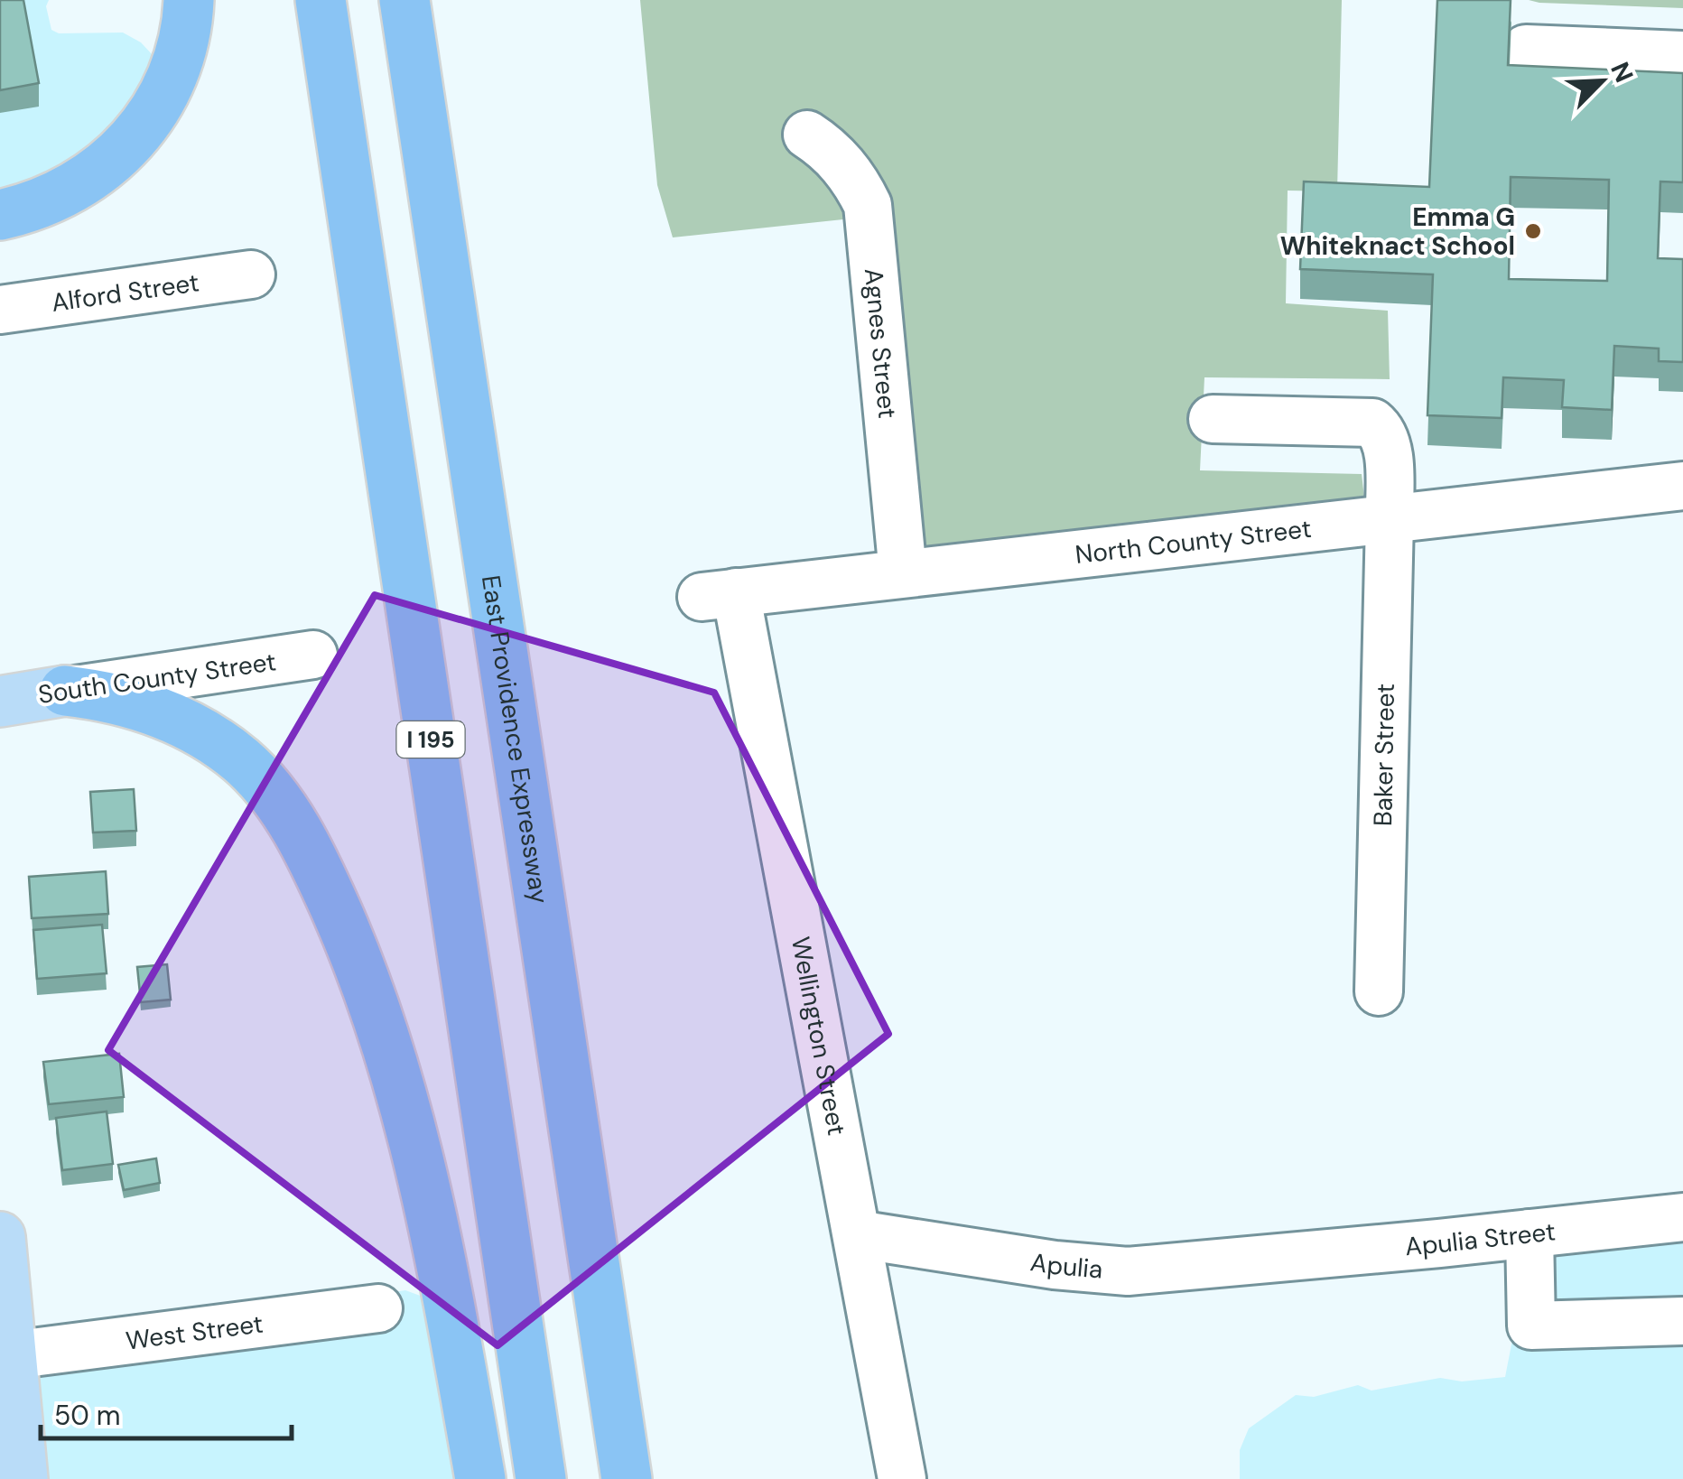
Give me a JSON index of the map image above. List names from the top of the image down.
{
  "streets": {
    "highway": ["I 195", "East Providence Expressway"],
    "main road": ["South County Street"],
    "street": [
      "Alford Street",
      "Agnes Street",
      "North County Street",
      "Baker Street",
      "Wellington Street",
      "Apulia Street",
      "Apulia",
      "West Street"
    ]
  },
  "crossings": [
    ["Agnes Street", "North County Street"],
    ["North County Street", "Baker Street"],
    ["North County Street", "Wellington Street"],
    ["Wellington Street", "Apulia"],
    ["Apulia Street", "Apulia"]
  ],
  "places": ["Emma G Whiteknact School"],
  "scale_bar": "50 m",
  "north": "top right"
}
